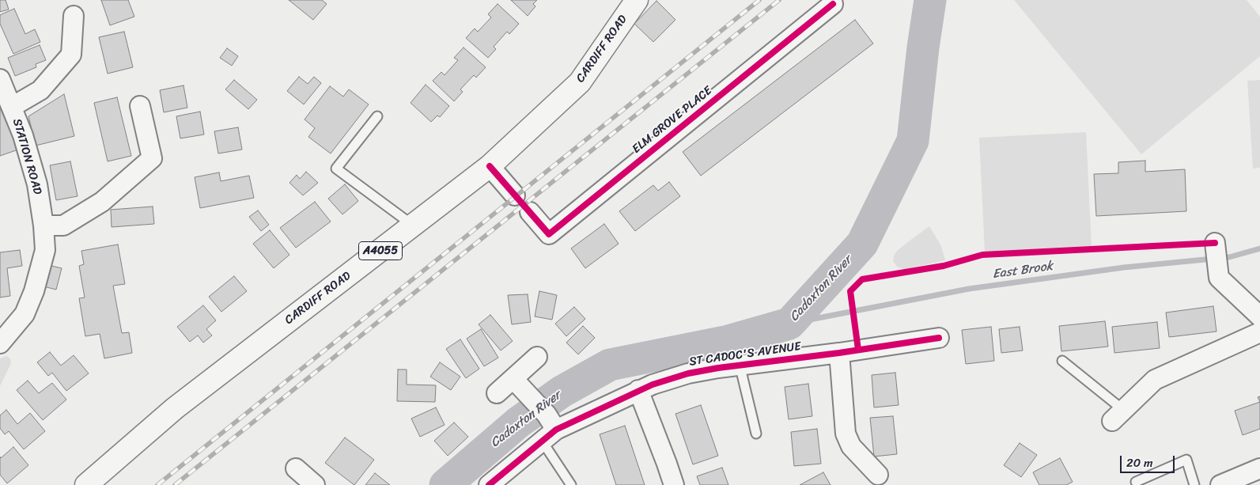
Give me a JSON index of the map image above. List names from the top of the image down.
{
  "streets": {
    "main road": ["CARDIFF ROAD", "A4055"],
    "street": ["ELM GROVE PLACE", "STATION ROAD", "ST CADOC'S AVENUE"]
  },
  "water": ["East Brook", "Cadoxton River"],
  "scale_bar": "20 m"
}
